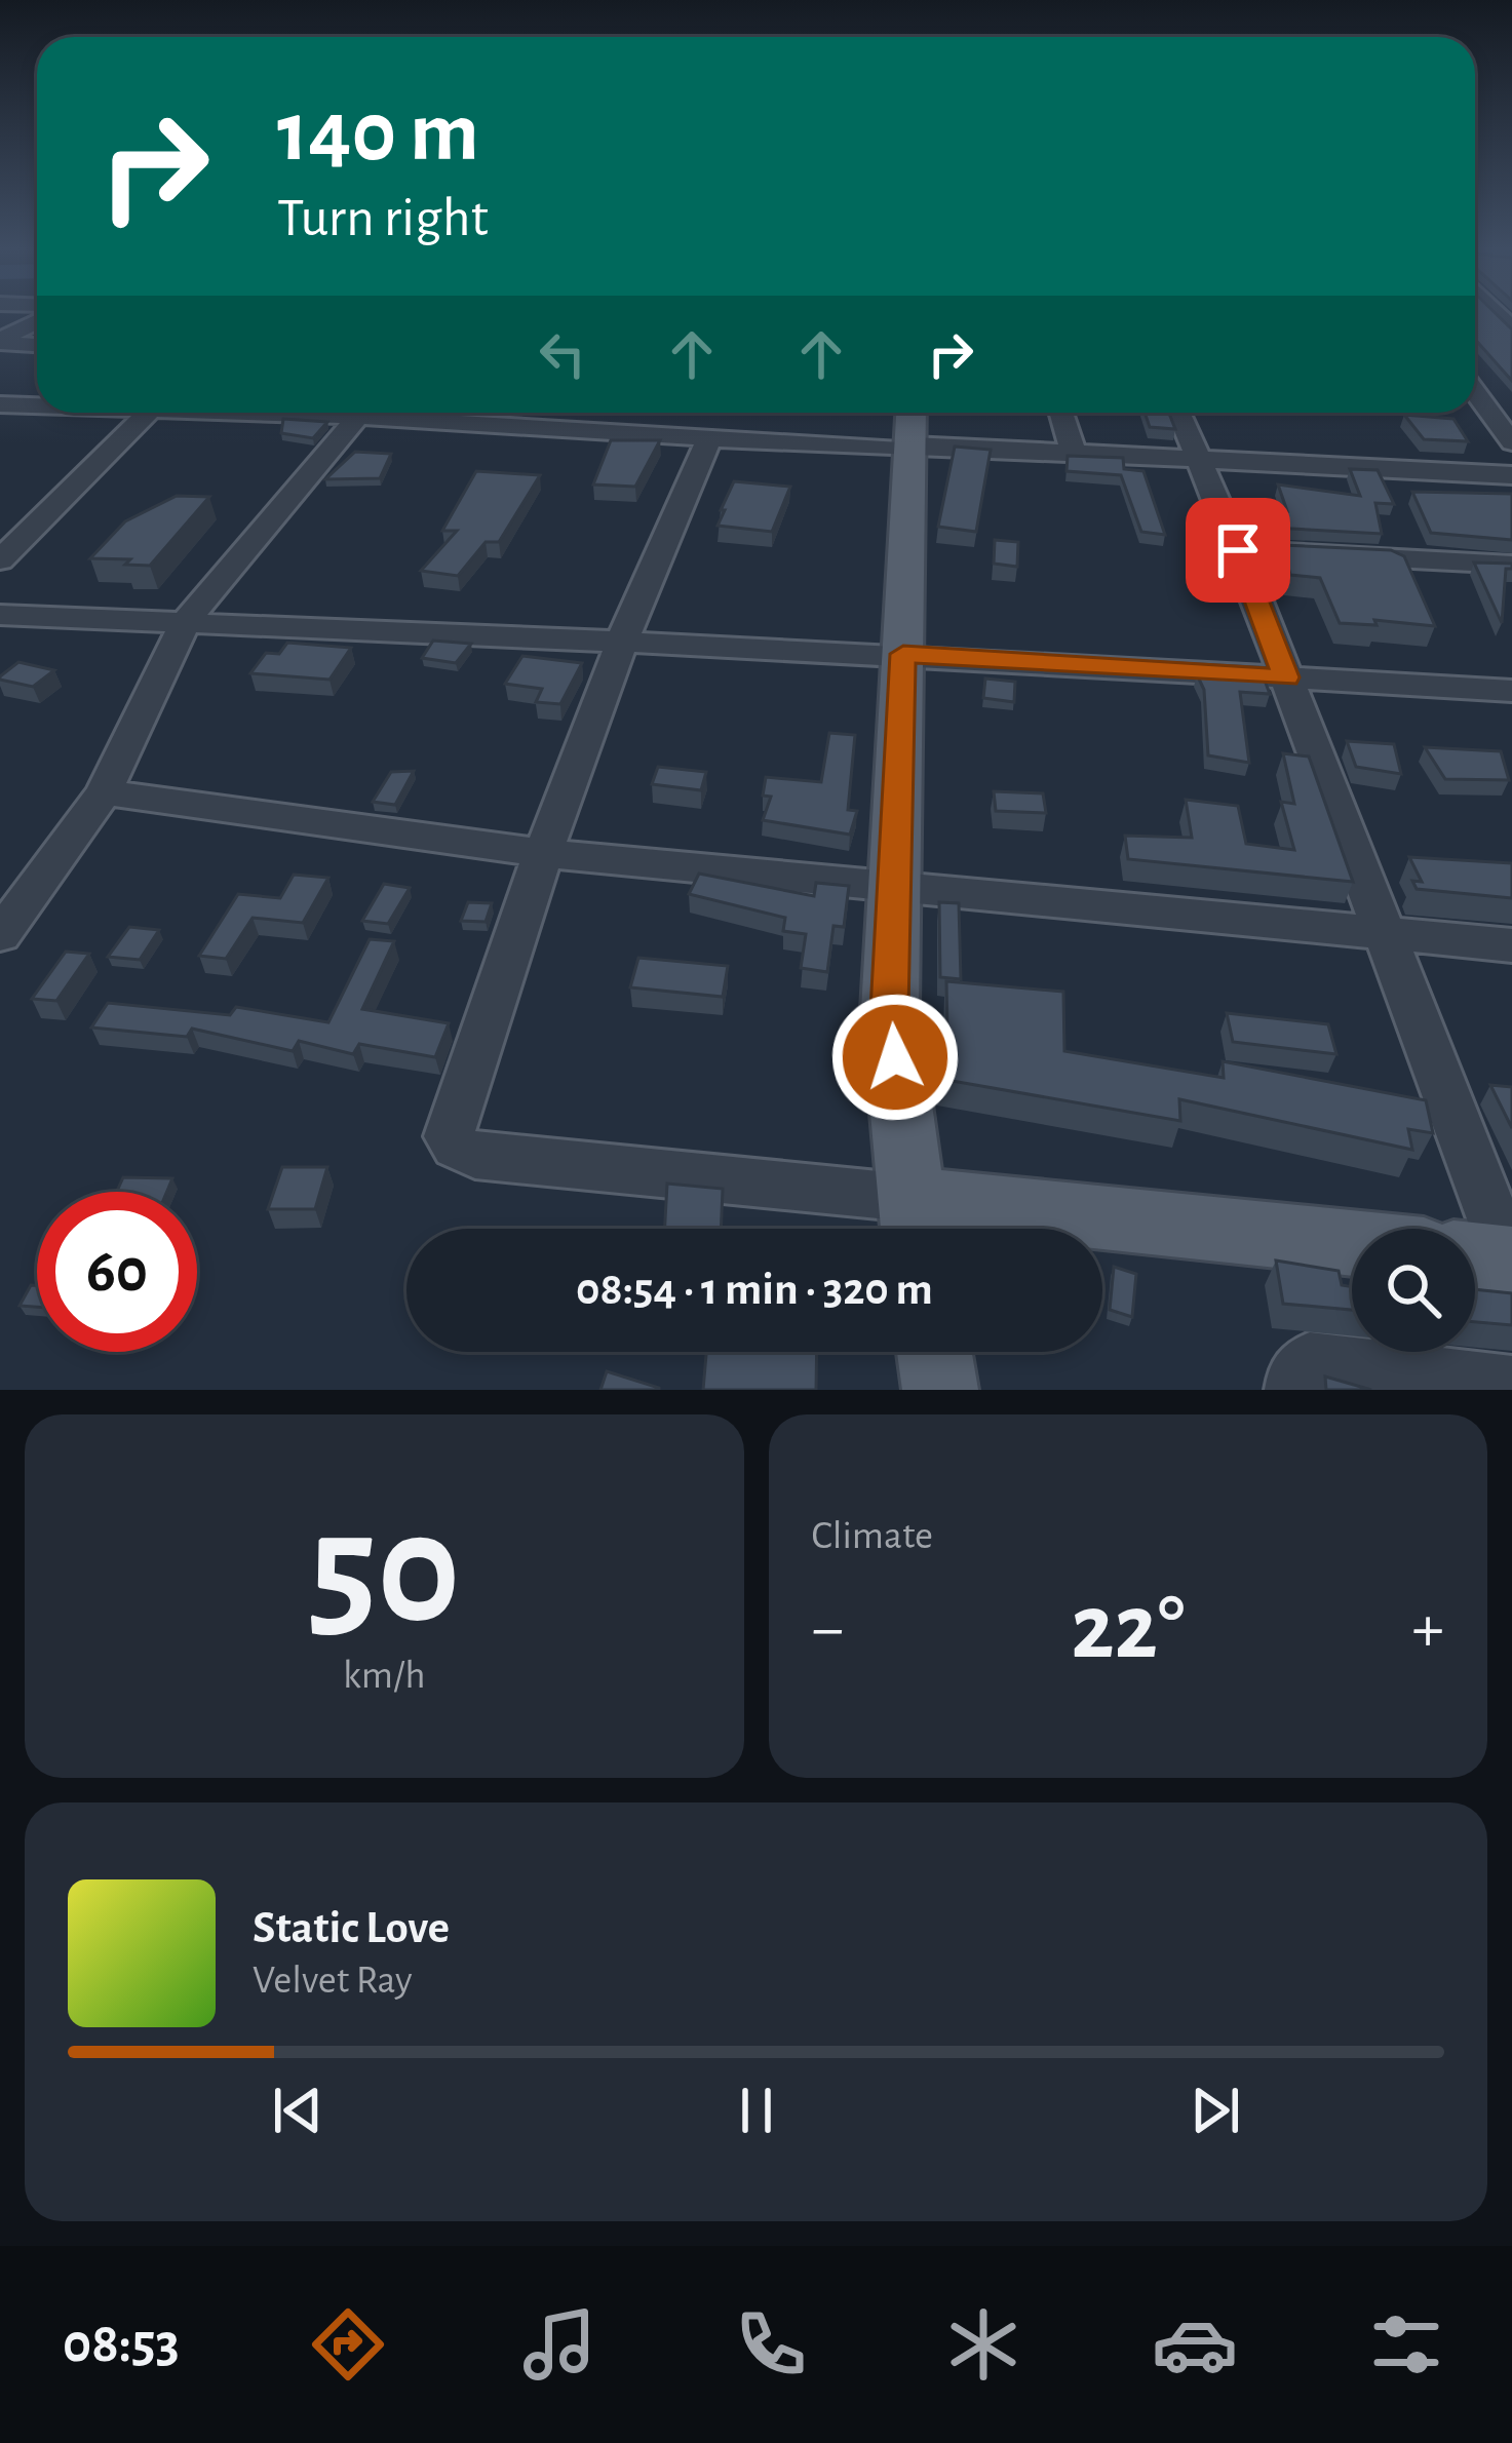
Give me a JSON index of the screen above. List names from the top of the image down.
{
  "page": {
    "turn": ["140 m", "Turn right"],
    "limit": "60",
    "trip": "08:54 · 1 min · 320 m",
    "tile": [
      ["50", "km/h"],
      "Climate"
    ],
    "heat": ["−", "22°", "+"],
    "song": ["Static Love", "Velvet Ray"],
    "tabs": "08:53"
  }
}
